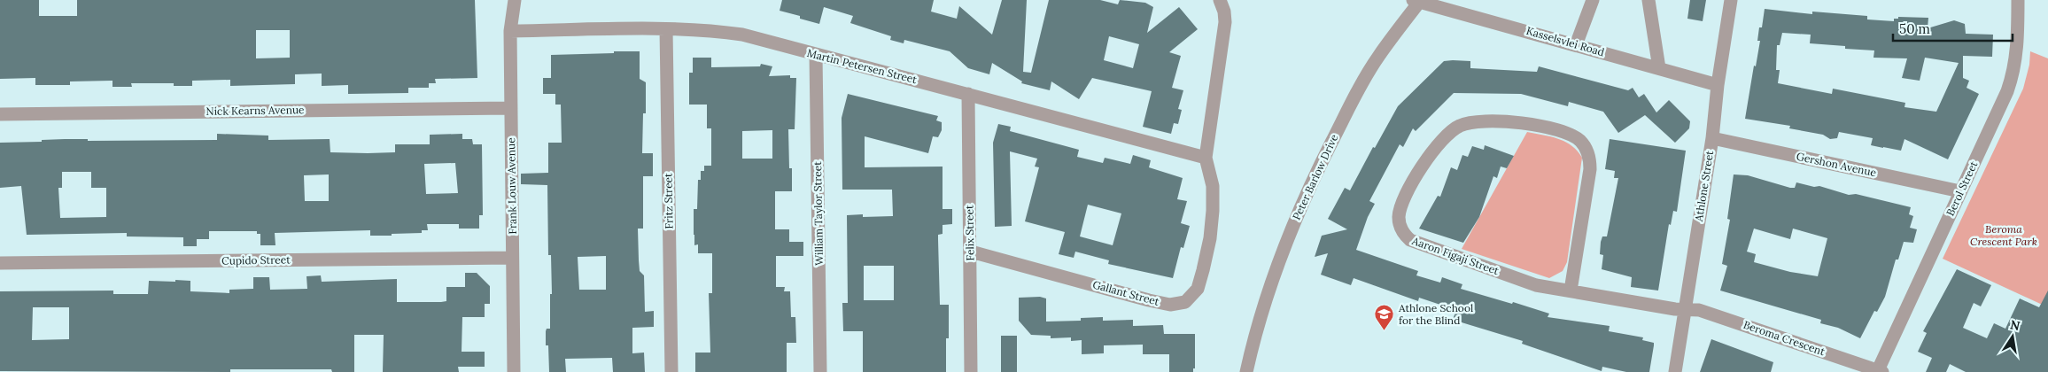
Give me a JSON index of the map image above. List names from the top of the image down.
{
  "streets": {
    "street": [
      "Kasselsvlei Road",
      "Martin Petersen Street",
      "Nick Kearns Avenue",
      "Gershon Avenue",
      "Peter Barlow Drive",
      "Frank Louw Avenue",
      "Athlone Street",
      "Berol Street",
      "Fritz Street",
      "William Taylor Street",
      "Felix Street",
      "Aaron Figaji Street",
      "Cupido Street",
      "Gallant Street",
      "Beroma Crescent"
    ]
  },
  "crossings": [
    ["Kasselsvlei Road", "Peter Barlow Drive"],
    ["Kasselsvlei Road", "Athlone Street"],
    ["Martin Petersen Street", "Frank Louw Avenue"],
    ["Martin Petersen Street", "Fritz Street"],
    ["Martin Petersen Street", "William Taylor Street"],
    ["Martin Petersen Street", "Felix Street"],
    ["Martin Petersen Street", "Gallant Street"],
    ["Nick Kearns Avenue", "Frank Louw Avenue"],
    ["Gershon Avenue", "Athlone Street"],
    ["Gershon Avenue", "Berol Street"],
    ["Frank Louw Avenue", "Cupido Street"],
    ["Athlone Street", "Aaron Figaji Street"],
    ["Athlone Street", "Beroma Crescent"],
    ["Berol Street", "Beroma Crescent"],
    ["Felix Street", "Gallant Street"],
    ["Aaron Figaji Street", "Beroma Crescent"]
  ],
  "parks": ["Beroma Crescent Park"],
  "places": {
    "school or university": ["Athlone School for the Blind"]
  },
  "scale_bar": "50 m",
  "north": "top"
}
